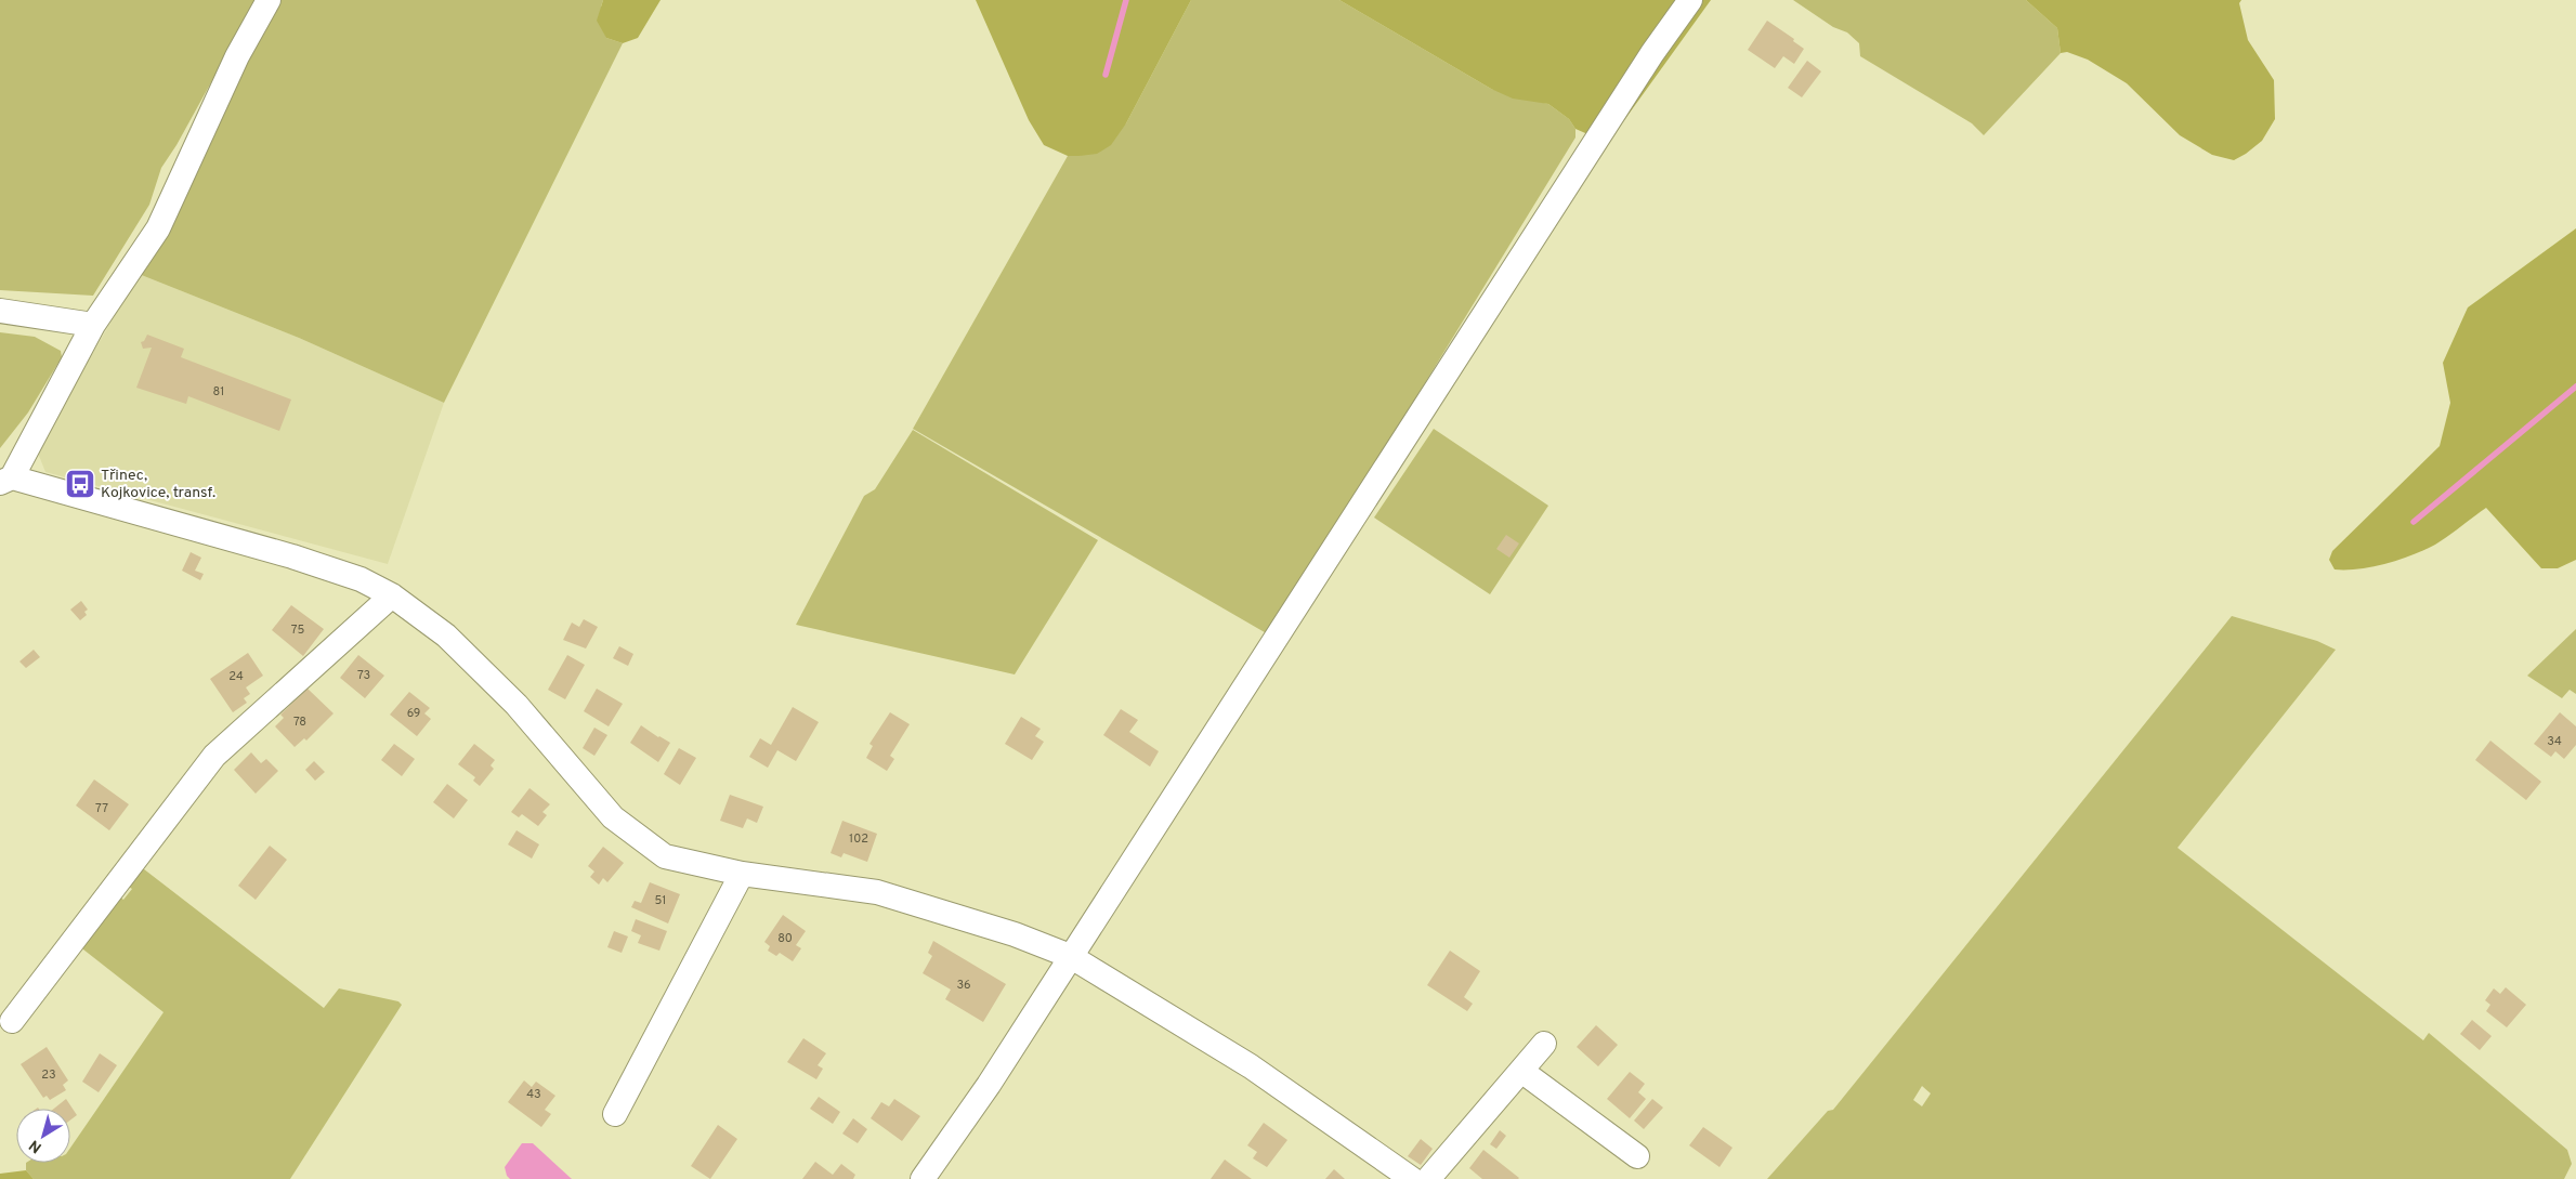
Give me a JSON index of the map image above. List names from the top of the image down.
{
  "places": {
    "bus stop": ["Třinec, Kojkovice, transf."]
  },
  "house_numbers": [
    "81",
    "75",
    "73",
    "24",
    "69",
    "78",
    "34",
    "77",
    "102",
    "51",
    "80",
    "36",
    "23",
    "43"
  ],
  "north": "bottom left"
}
